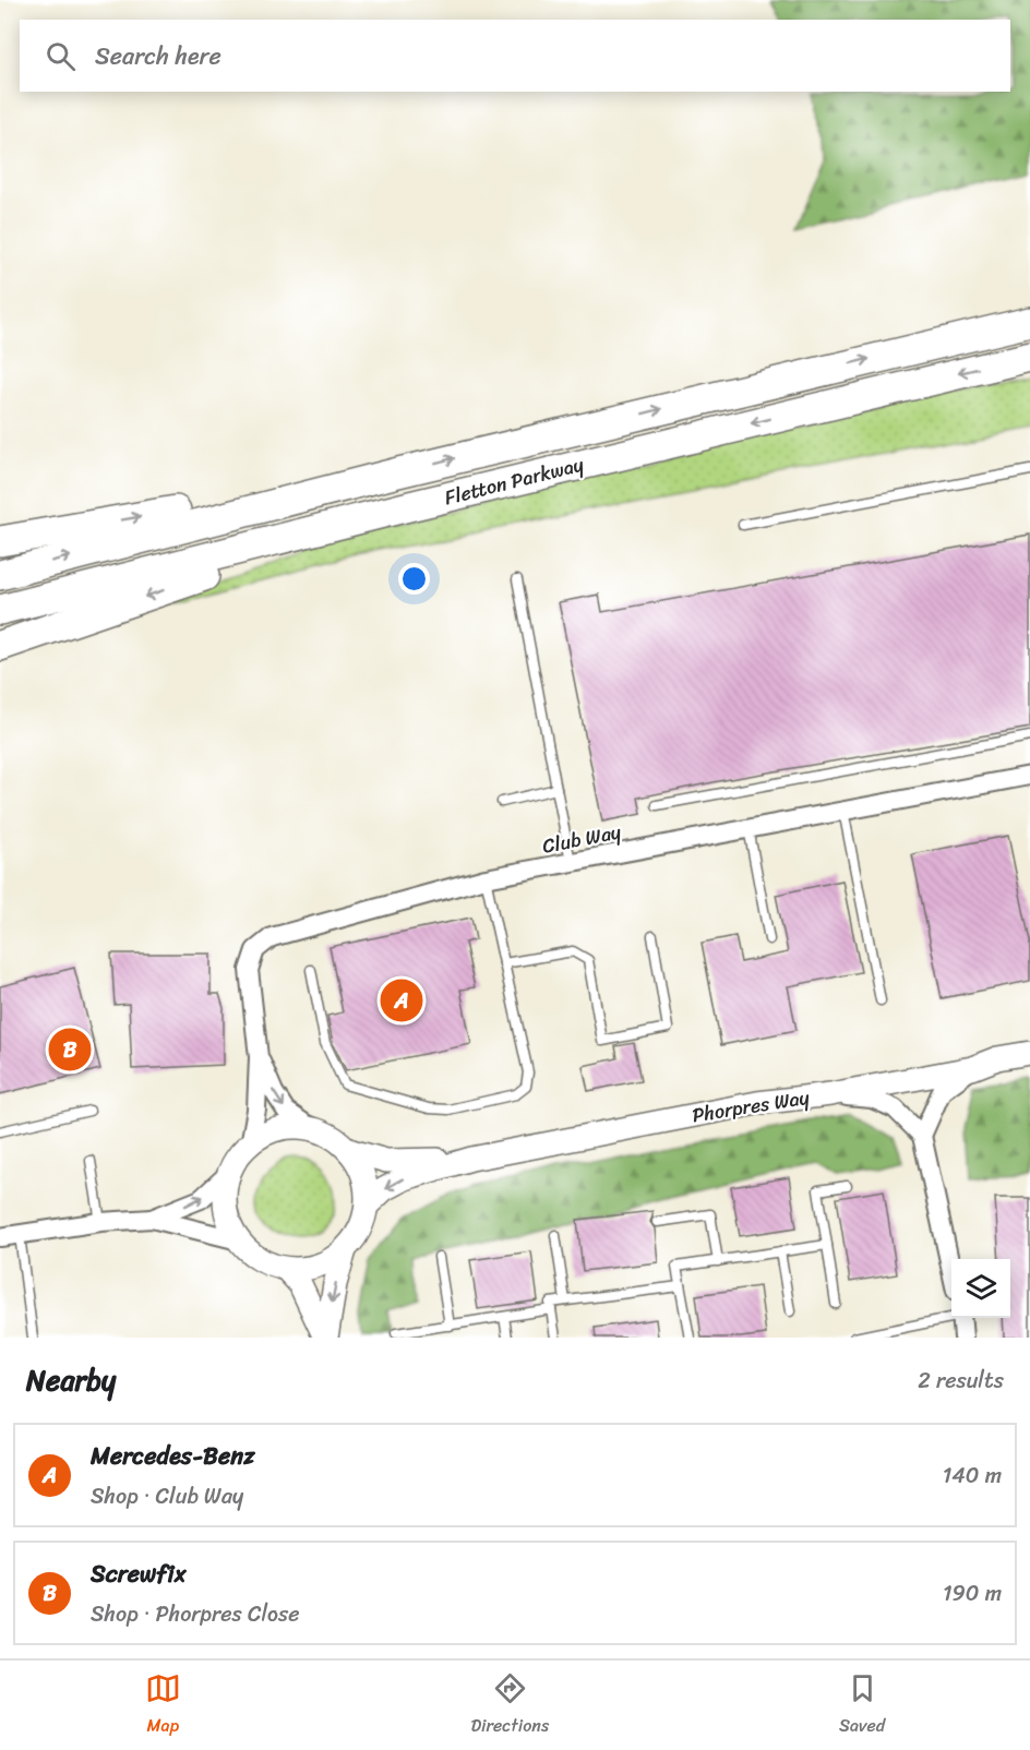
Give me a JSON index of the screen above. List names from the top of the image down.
{
  "streets": {
    "highway": ["Fletton Parkway"],
    "street": ["Club Way", "Phorpres Way"]
  },
  "crossings": [
    ["Club Way", "Phorpres Way"]
  ],
  "page": {
    "search": "Search here",
    "pins": ["A", "B"],
    "heading": ["Nearby", "2 results"],
    "list": [
      {
        "mark": "A",
        "name": "Mercedes-Benz",
        "note": "Shop · Club Way",
        "value": "140 m"
      },
      {
        "mark": "B",
        "name": "Screwfix",
        "note": "Shop · Phorpres Close",
        "value": "190 m"
      }
    ],
    "nav": ["Map", "Directions", "Saved"]
  }
}
